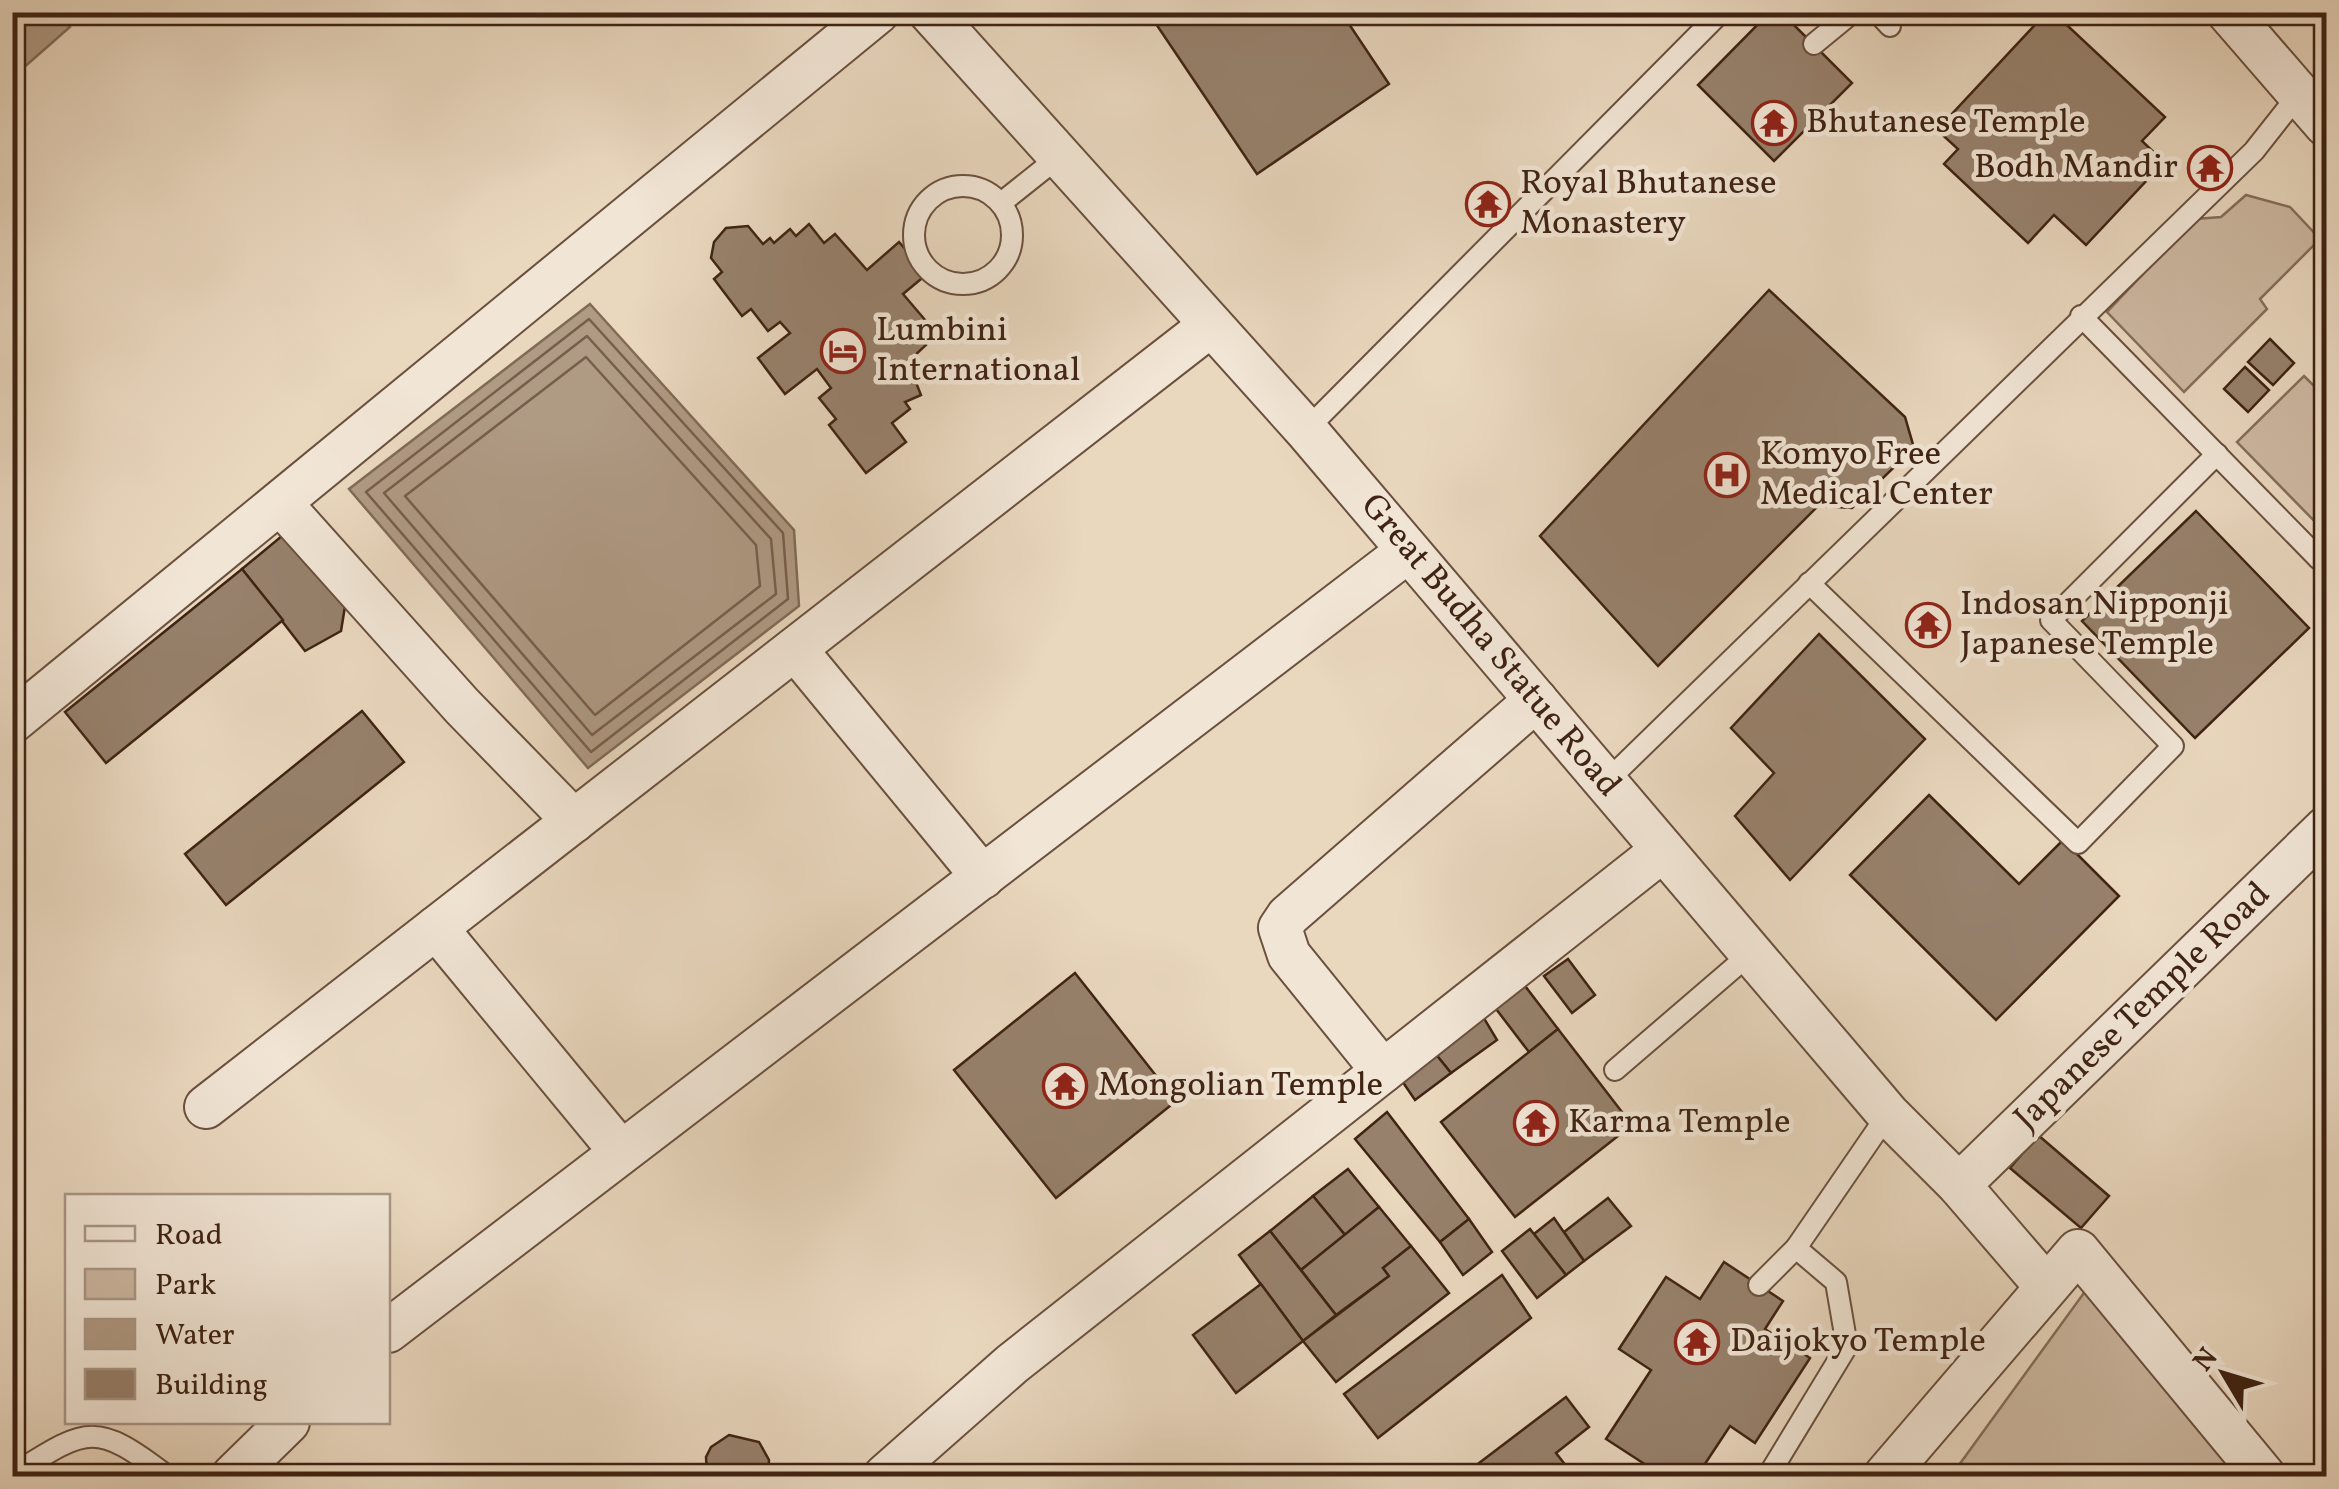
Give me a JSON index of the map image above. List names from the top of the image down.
{
  "streets": {
    "street": ["Great Budha Statue Road", "Japanese Temple Road"]
  },
  "crossings": [
    ["Great Budha Statue Road", "Japanese Temple Road"]
  ],
  "places": {
    "temple": [
      "Bhutanese Temple",
      "Bodh Mandir",
      "Royal Bhutanese Monastery",
      "Indosan Nipponji Japanese Temple",
      "Mongolian Temple",
      "Karma Temple",
      "Daijokyo Temple"
    ],
    "hotel": ["Lumbini International"],
    "hospital": ["Komyo Free Medical Center"]
  },
  "legend": [
    "Road",
    "Park",
    "Water",
    "Building"
  ],
  "north": "top left"
}
